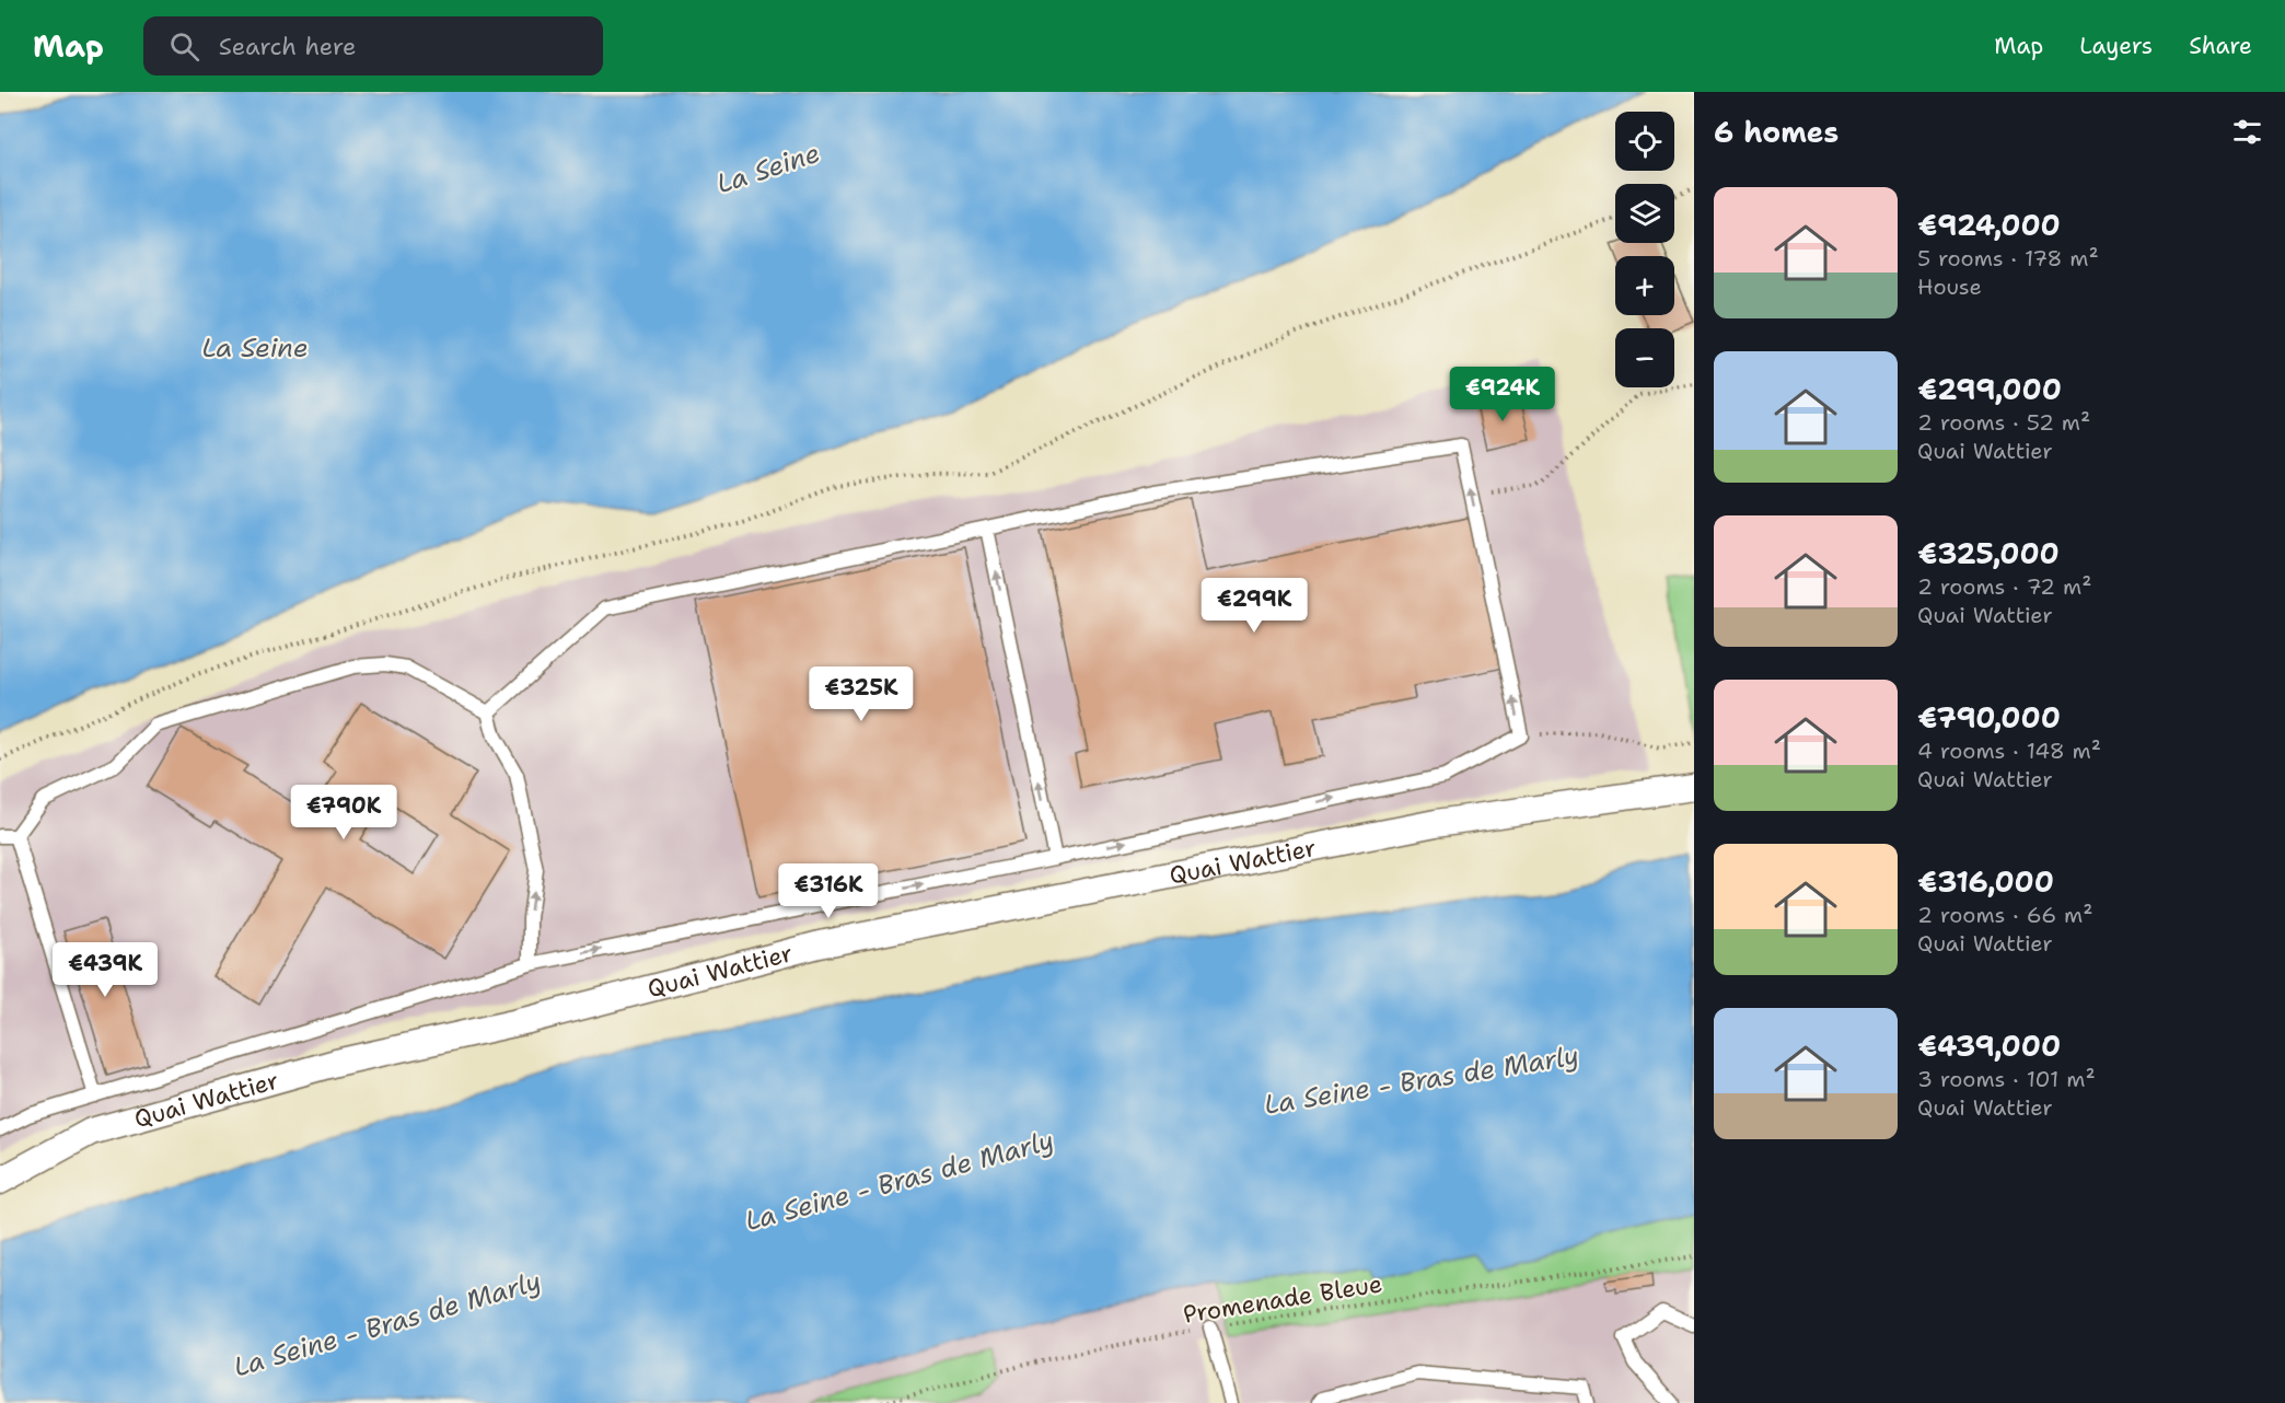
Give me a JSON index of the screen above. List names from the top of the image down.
{
  "streets": {
    "street": ["Quai Wattier"],
    "path": ["Promenade Bleue"]
  },
  "water": ["La Seine", "La Seine - Bras de Marly"],
  "page": {
    "header": "Map",
    "search": "Search here",
    "nav": ["Map", "Layers", "Share"],
    "heading": "6 homes",
    "map_buttons": ["+", "−"],
    "list": [
      {
        "name": "€924,000",
        "note": "5 rooms · 178 m² · House"
      },
      {
        "name": "€299,000",
        "note": "2 rooms · 52 m² · Quai Wattier"
      },
      {
        "name": "€325,000",
        "note": "2 rooms · 72 m² · Quai Wattier"
      },
      {
        "name": "€790,000",
        "note": "4 rooms · 148 m² · Quai Wattier"
      },
      {
        "name": "€316,000",
        "note": "2 rooms · 66 m² · Quai Wattier"
      },
      {
        "name": "€439,000",
        "note": "3 rooms · 101 m² · Quai Wattier"
      }
    ],
    "price": [
      "€924K",
      "€299K",
      "€325K",
      "€790K",
      "€316K",
      "€439K"
    ]
  }
}
